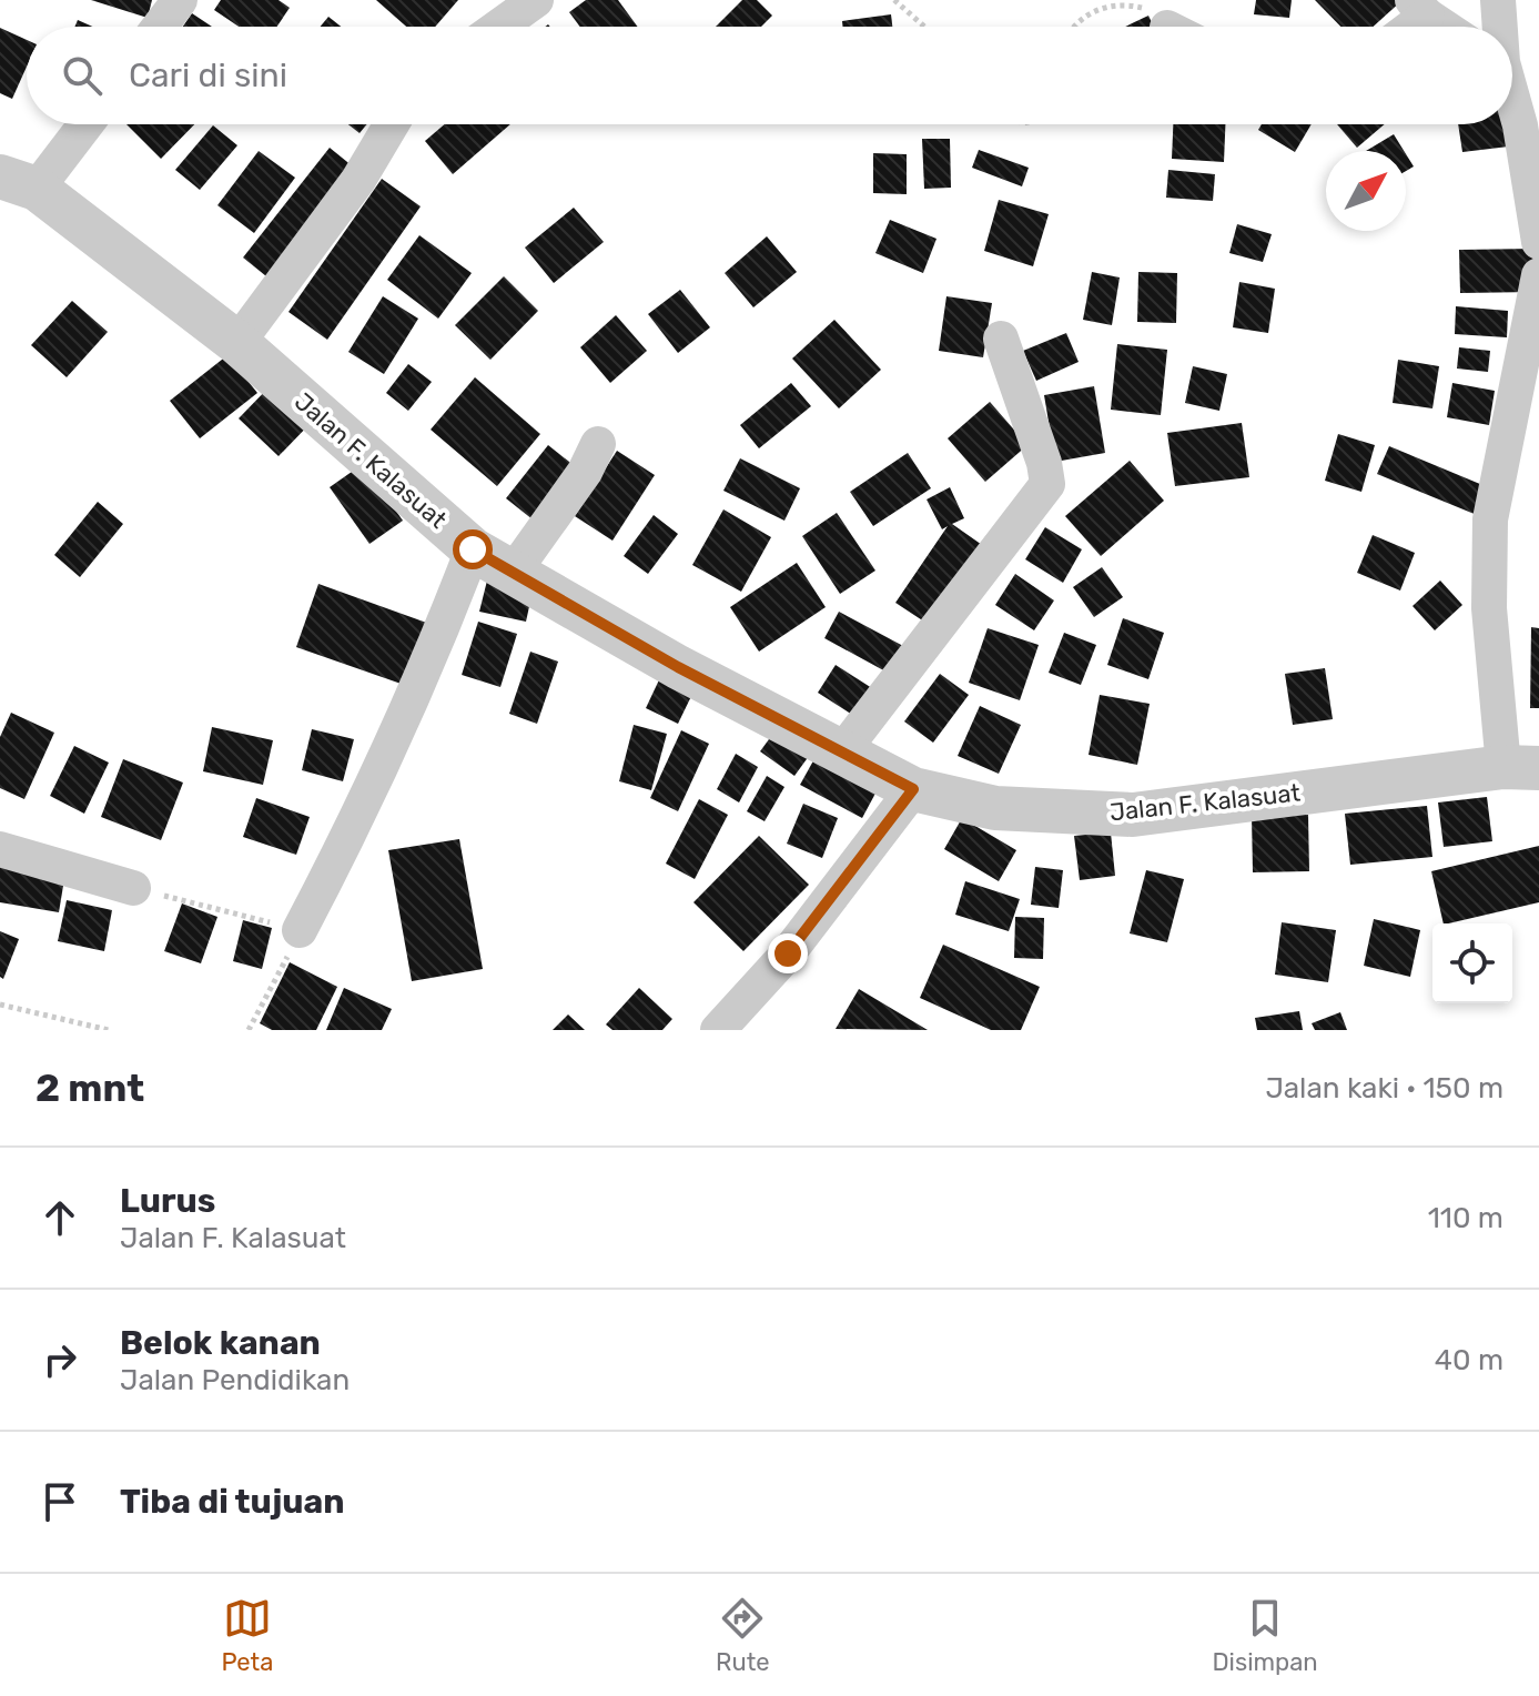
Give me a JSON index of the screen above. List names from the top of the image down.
{
  "streets": {
    "street": ["Jalan F. Kalasuat"]
  },
  "north": "top right",
  "page": {
    "search": "Cari di sini",
    "heading": ["2 mnt", "Jalan kaki · 150 m"],
    "list": [
      ["Lurus", "Jalan F. Kalasuat", "110 m"],
      ["Belok kanan", "Jalan Pendidikan", "40 m"],
      "Tiba di tujuan"
    ],
    "nav": ["Peta", "Rute", "Disimpan"]
  }
}
